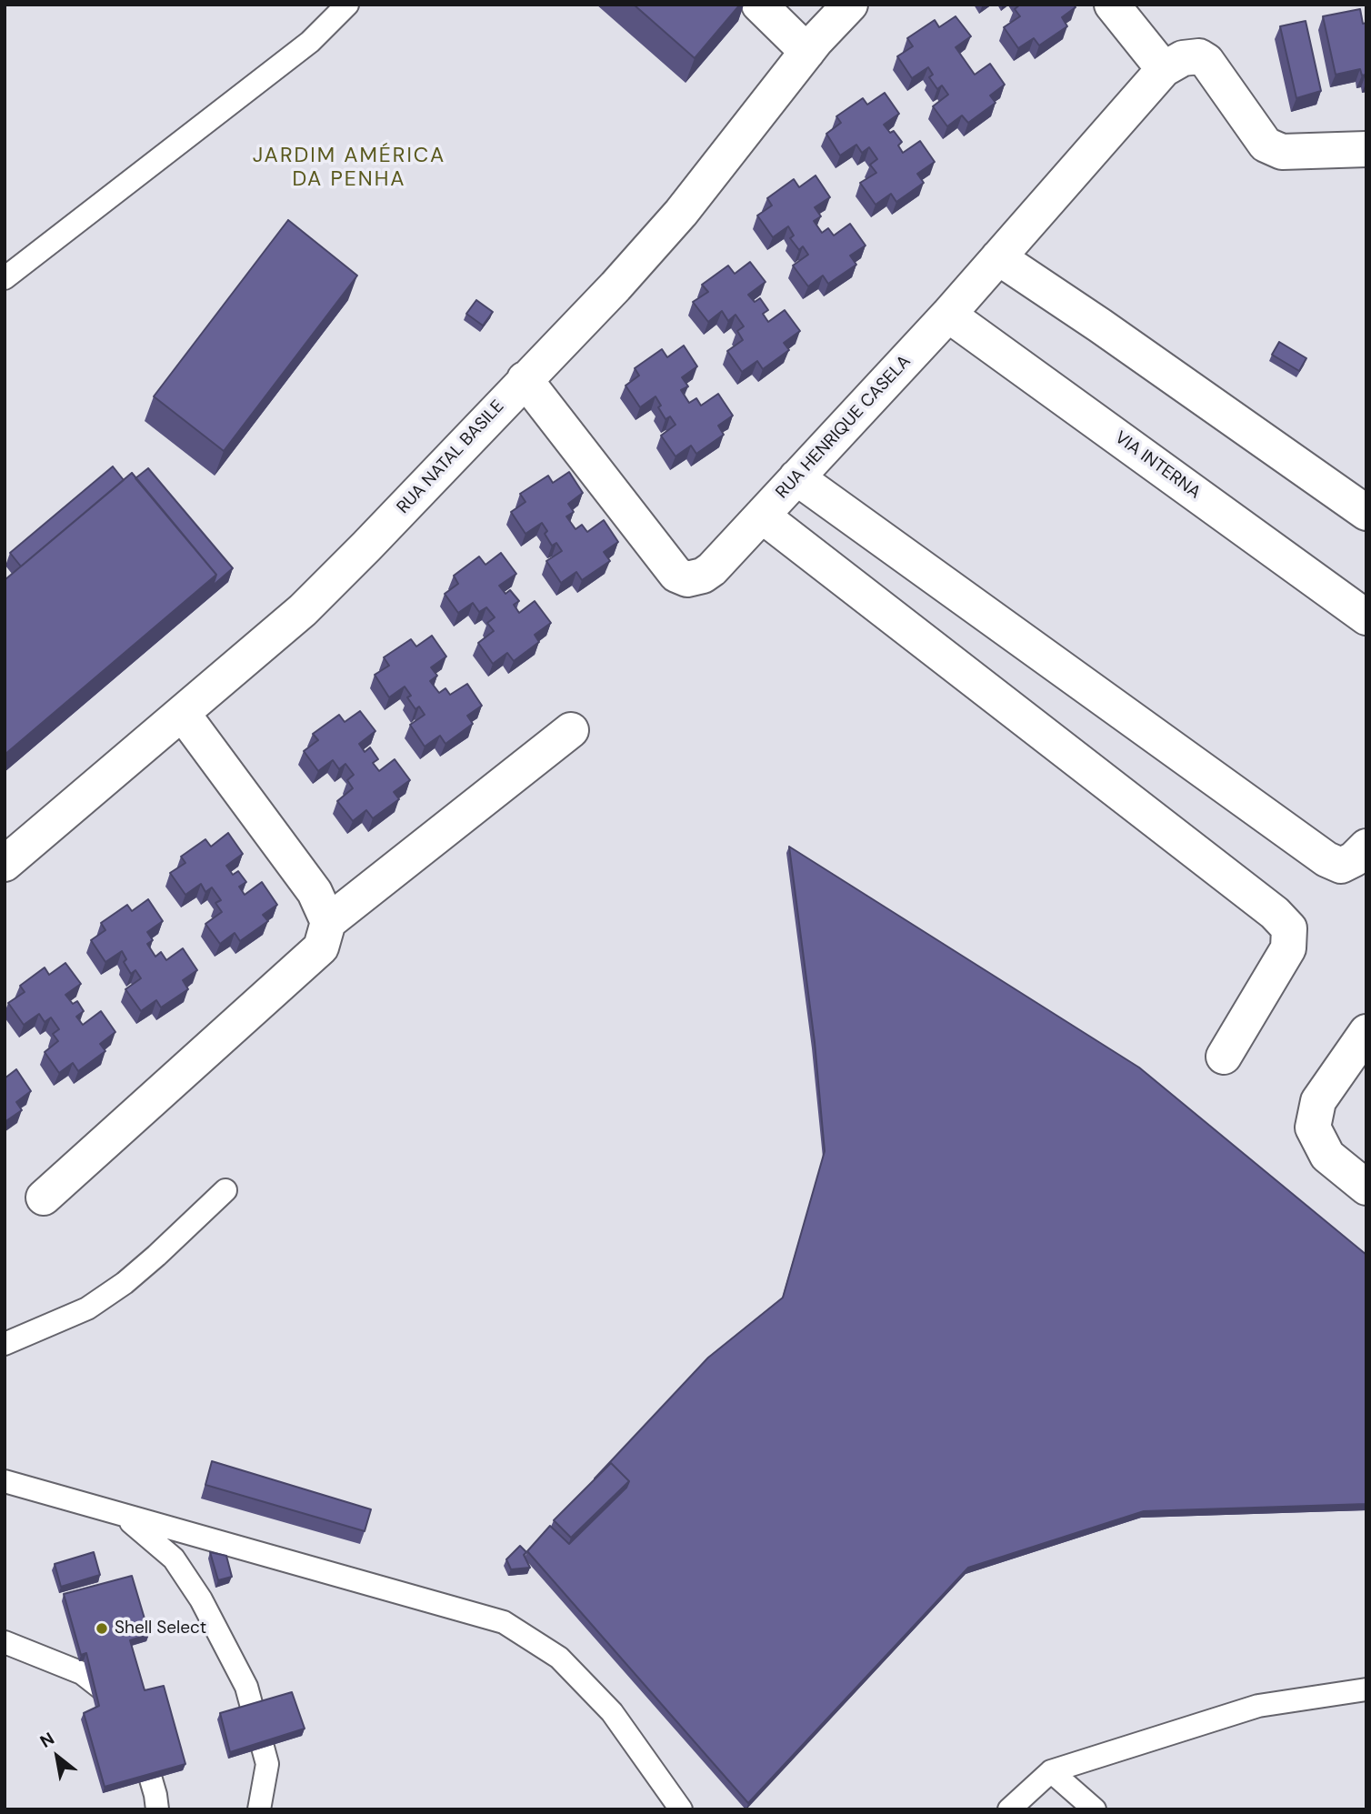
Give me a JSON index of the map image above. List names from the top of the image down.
{
  "streets": {
    "street": ["RUA HENRIQUE CASELA", "RUA NATAL BASILE", "VIA INTERNA"]
  },
  "crossings": [
    ["RUA HENRIQUE CASELA", "RUA NATAL BASILE"],
    ["RUA HENRIQUE CASELA", "VIA INTERNA"]
  ],
  "districts": ["JARDIM AMÉRICA DA PENHA"],
  "places": ["Shell Select"],
  "north": "top left"
}
